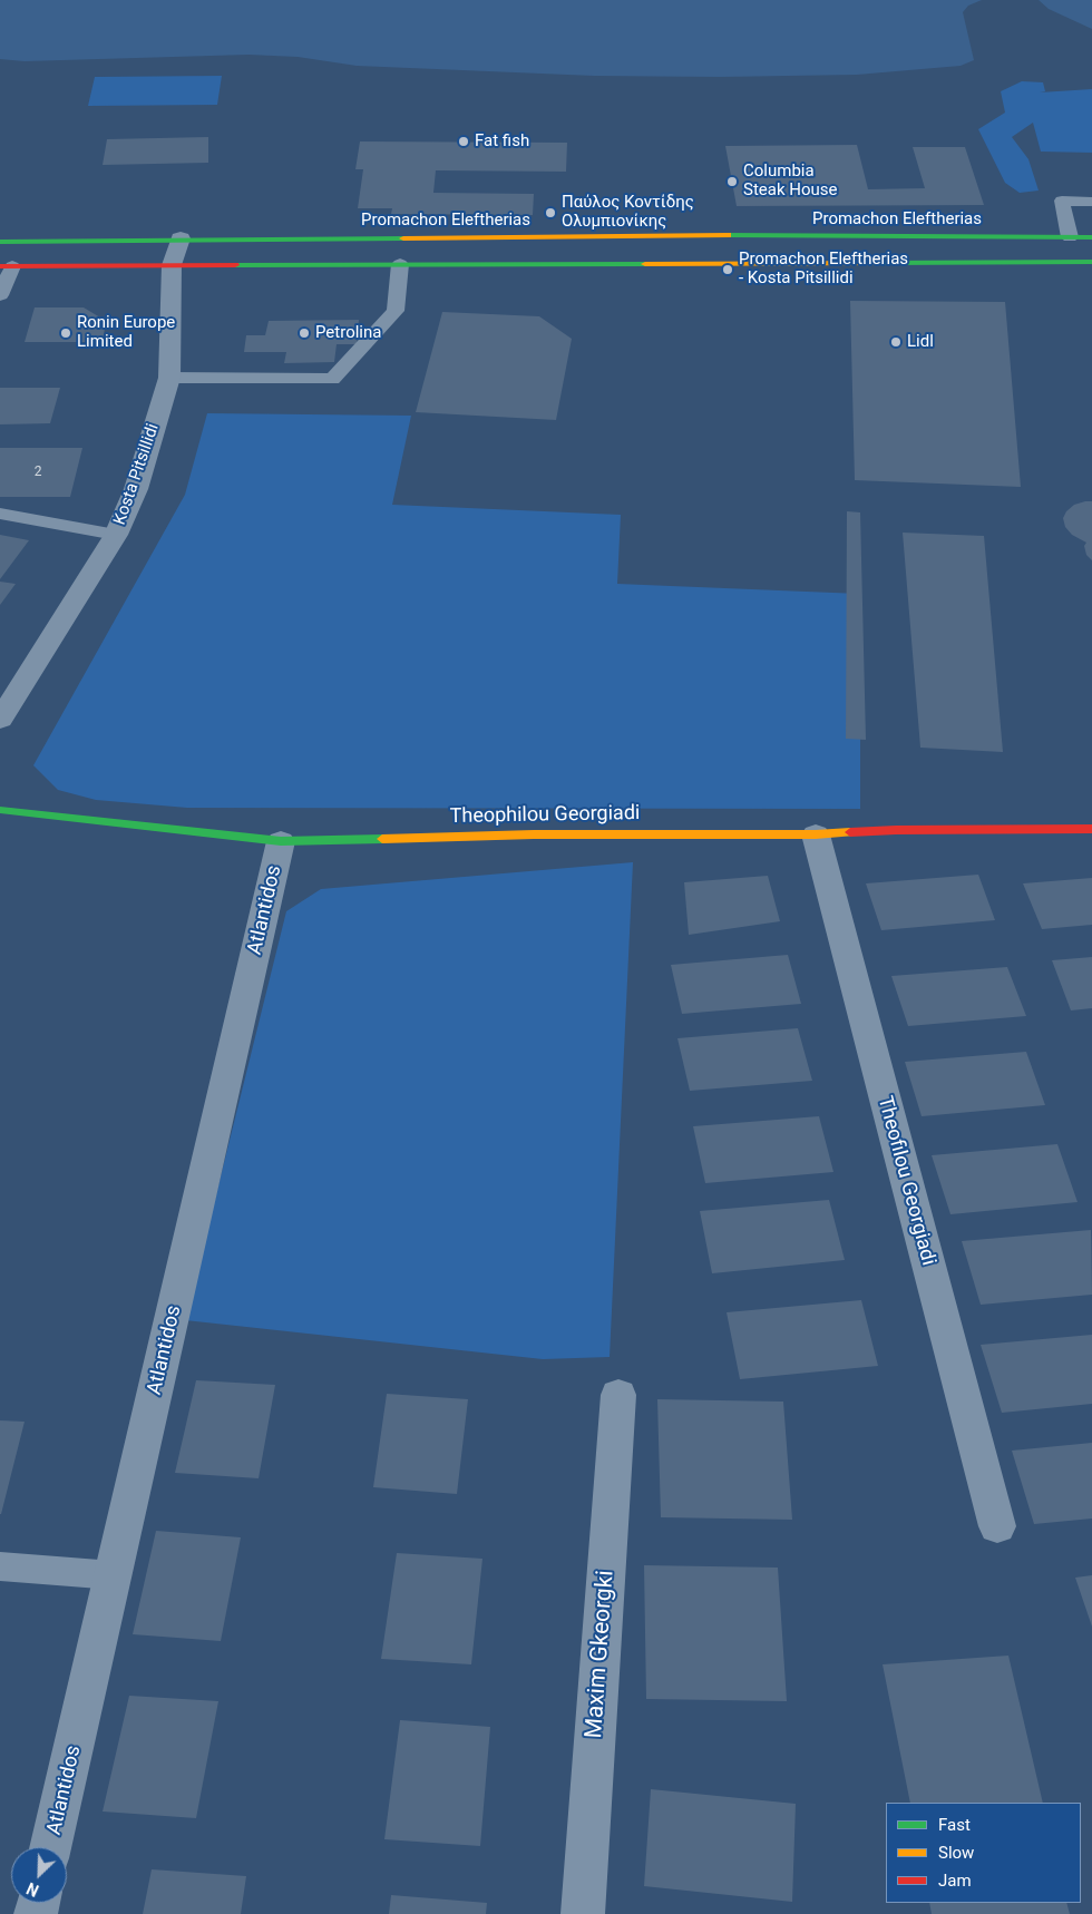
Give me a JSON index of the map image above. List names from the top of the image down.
{
  "streets": {
    "main road": ["Promachon Eleftherias", "Theophilou Georgiadi"],
    "street": [
      "Kosta Pitsillidi",
      "Atlantidos",
      "Theofilou Georgiadi",
      "Maxim Gkeorgki"
    ]
  },
  "crossings": [
    ["Promachon Eleftherias", "Kosta Pitsillidi"],
    ["Theophilou Georgiadi", "Atlantidos"],
    ["Theophilou Georgiadi", "Theofilou Georgiadi"]
  ],
  "places": [
    "Fat fish",
    "Columbia Steak House",
    "Παύλος Κοντίδης Ολυμπιονίκης",
    "Promachon Eleftherias - Kosta Pitsillidi",
    "Ronin Europe Limited",
    "Petrolina",
    "Lidl"
  ],
  "house_numbers": ["2"],
  "legend": ["Fast", "Slow", "Jam"],
  "north": "bottom left"
}
